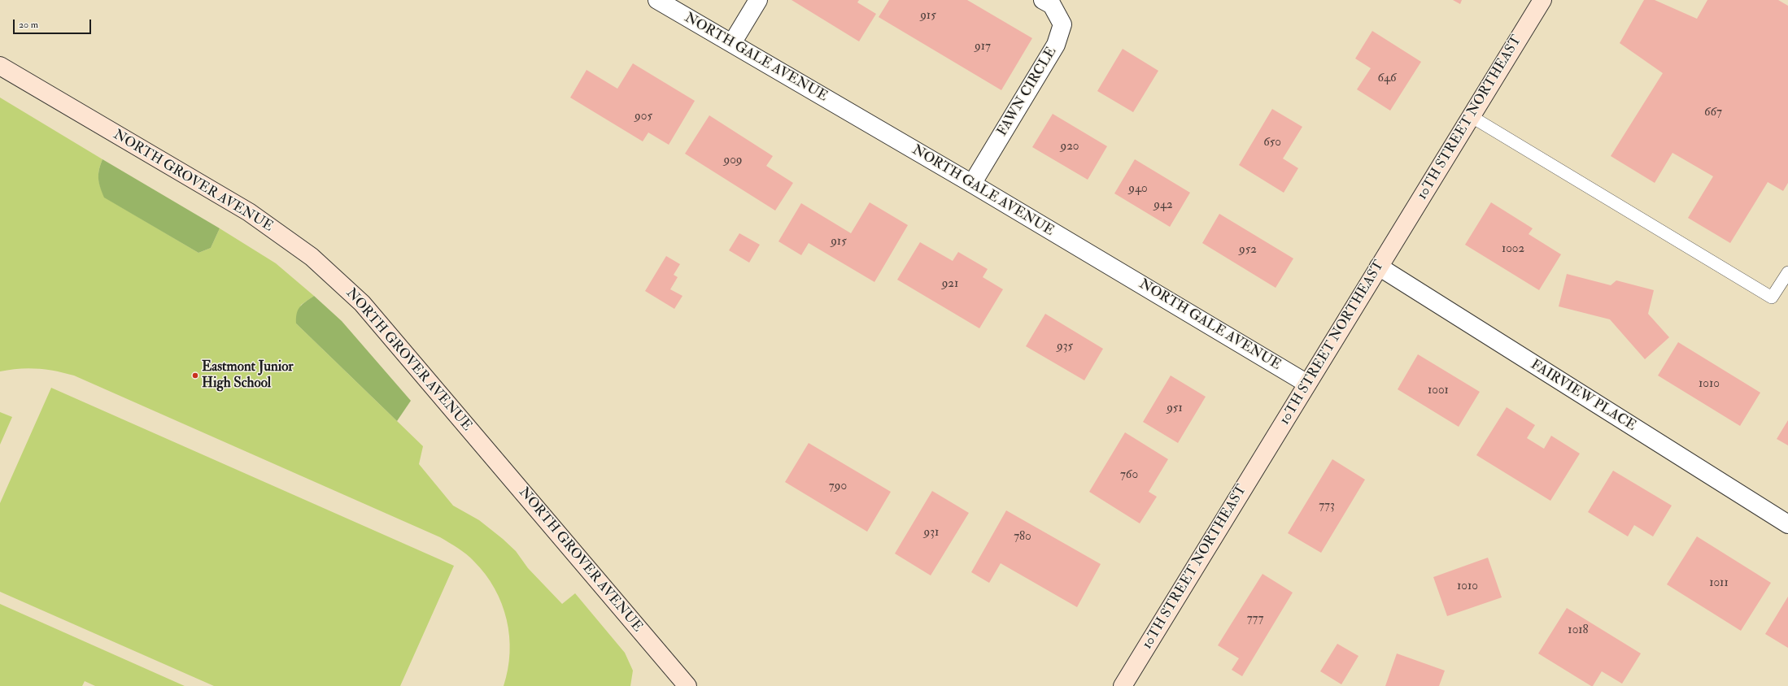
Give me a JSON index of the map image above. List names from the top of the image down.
{
  "streets": {
    "street": [
      "NORTH GALE AVENUE",
      "FAWN CIRCLE",
      "10TH STREET NORTHEAST",
      "NORTH GROVER AVENUE",
      "FAIRVIEW PLACE"
    ]
  },
  "crossings": [
    ["NORTH GALE AVENUE", "FAWN CIRCLE"],
    ["NORTH GALE AVENUE", "10TH STREET NORTHEAST"],
    ["10TH STREET NORTHEAST", "FAIRVIEW PLACE"]
  ],
  "places": ["Eastmont Junior High School"],
  "house_numbers": [
    "915",
    "917",
    "646",
    "667",
    "905",
    "650",
    "920",
    "909",
    "940",
    "942",
    "915",
    "1002",
    "952",
    "921",
    "935",
    "1010",
    "1001",
    "951",
    "760",
    "790",
    "773",
    "931",
    "780",
    "1011",
    "1010",
    "777",
    "1018"
  ],
  "scale_bar": "20 m"
}
